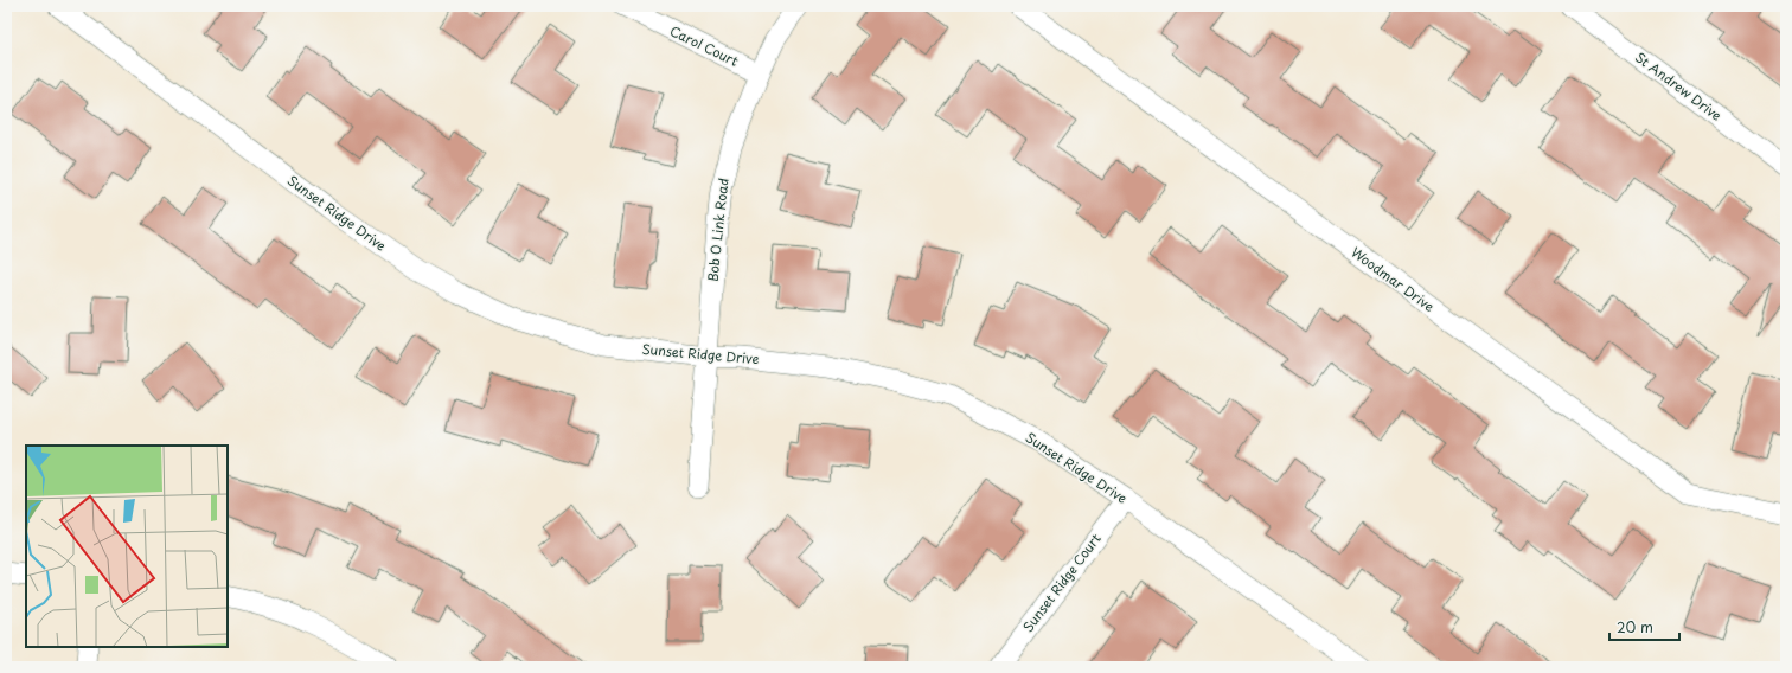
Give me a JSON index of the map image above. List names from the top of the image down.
{
  "streets": {
    "street": [
      "Carol Court",
      "St Andrew Drive",
      "Sunset Ridge Drive",
      "Bob O Link Road",
      "Woodmar Drive",
      "Sunset Ridge Court"
    ]
  },
  "crossings": [
    ["Carol Court", "Bob O Link Road"],
    ["Sunset Ridge Drive", "Bob O Link Road"],
    ["Sunset Ridge Drive", "Sunset Ridge Court"]
  ],
  "scale_bar": "20 m"
}
